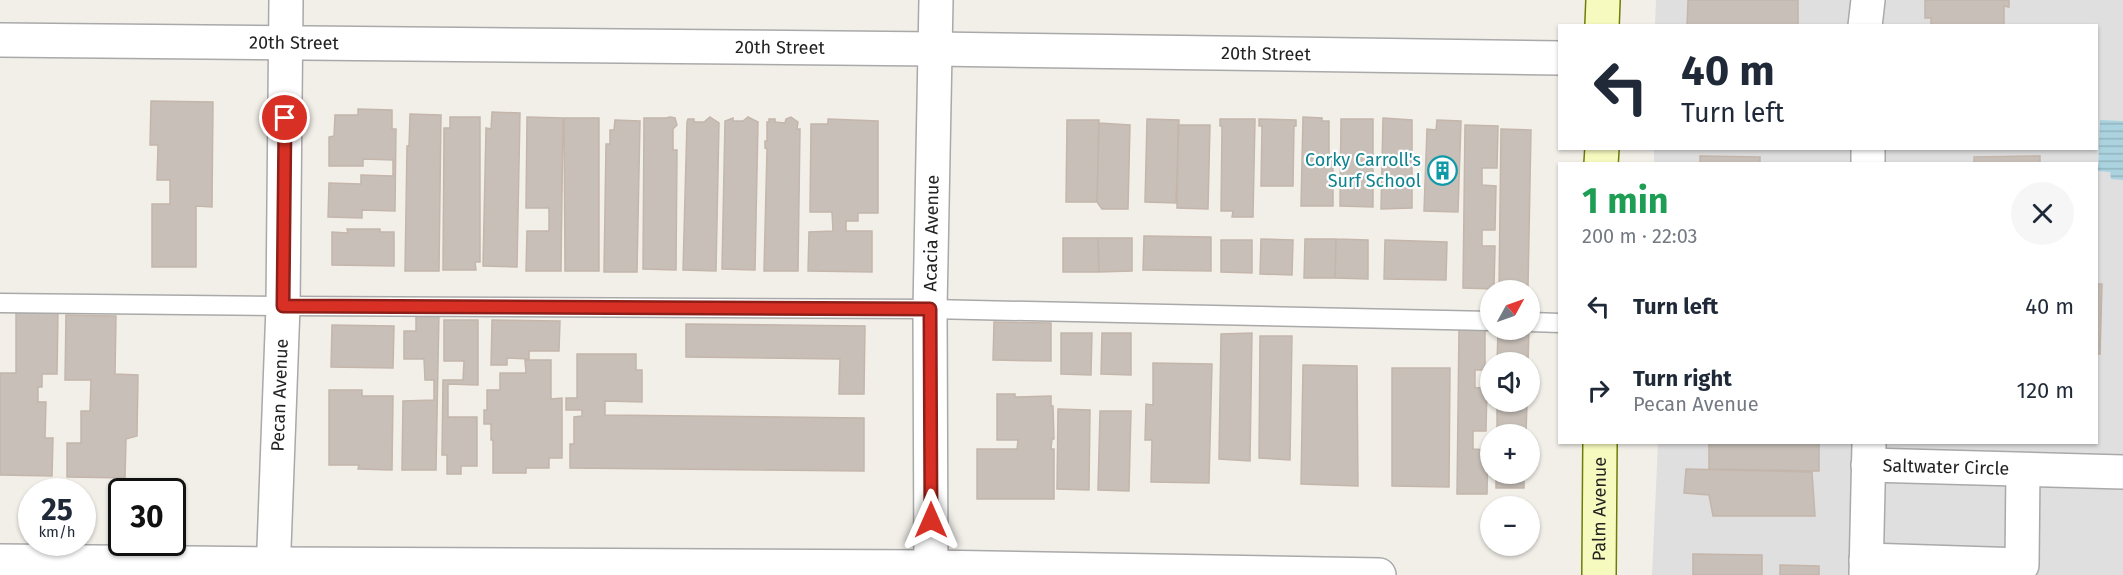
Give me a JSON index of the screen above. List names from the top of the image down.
{
  "streets": {
    "street": [
      "20th Street",
      "Acacia Avenue",
      "Pecan Avenue",
      "Saltwater Circle",
      "Palm Avenue"
    ]
  },
  "crossings": [
    ["20th Street", "Acacia Avenue"],
    ["20th Street", "Pecan Avenue"]
  ],
  "places": {
    "building": ["Corky Carroll's Surf School"]
  },
  "north": "top right",
  "page": {
    "turn": ["40 m", "Turn left"],
    "heading": ["1 min", "200 m · 22:03"],
    "list": [
      {
        "name": "Turn left",
        "value": "40 m"
      },
      {
        "name": "Turn right",
        "note": "Pecan Avenue",
        "value": "120 m"
      }
    ],
    "map_buttons": ["+", "−"],
    "speed": "25 km/h",
    "limit": "30"
  }
}
